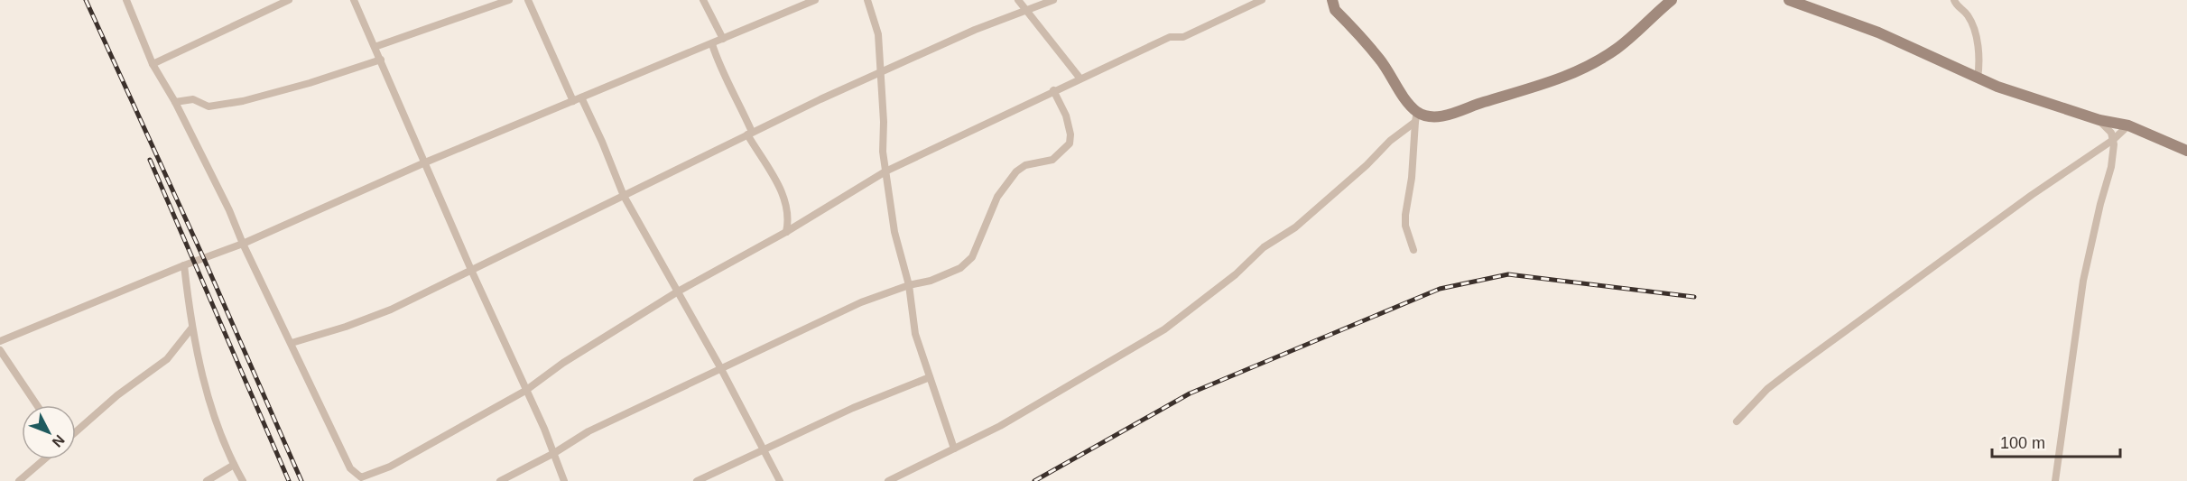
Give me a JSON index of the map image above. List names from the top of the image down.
{
  "scale_bar": "100 m",
  "north": "bottom right"
}
